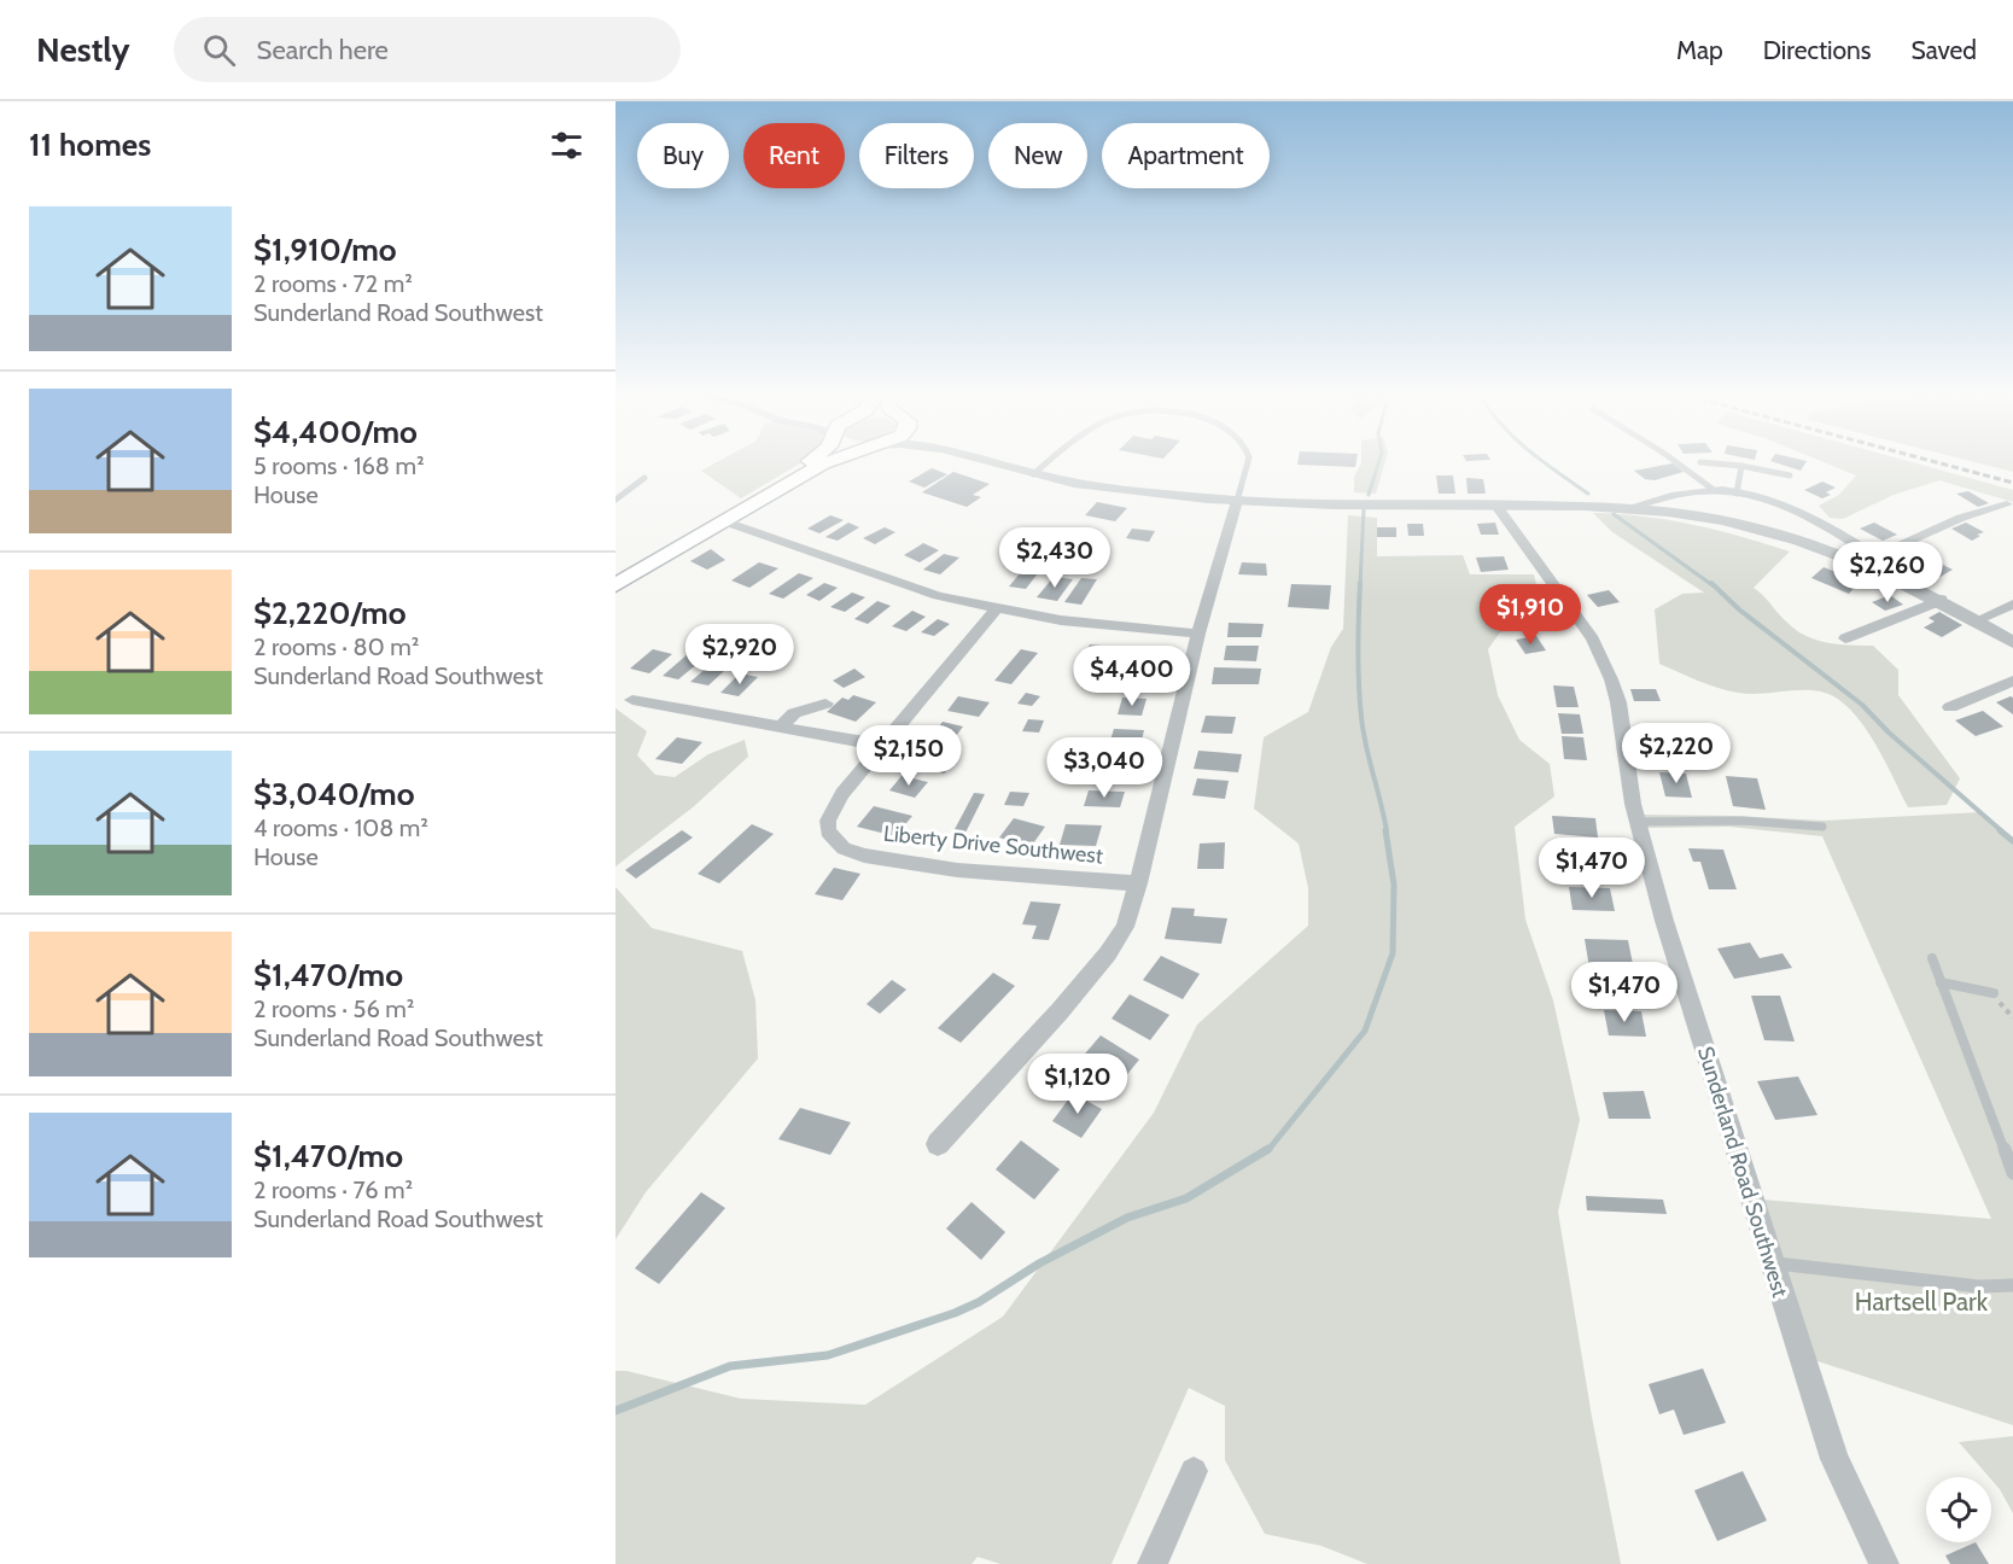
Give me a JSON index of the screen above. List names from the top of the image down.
{
  "streets": {
    "street": ["Liberty Drive Southwest", "Sunderland Road Southwest"]
  },
  "parks": ["Hartsell Park"],
  "page": {
    "header": "Nestly",
    "search": "Search here",
    "nav": ["Map", "Directions", "Saved"],
    "heading": "11 homes",
    "chip": [
      "Buy",
      "Rent",
      "Filters",
      "New",
      "Apartment"
    ],
    "list": [
      {
        "name": "$1,910/mo",
        "note": "2 rooms · 72 m² · Sunderland Road Southwest"
      },
      {
        "name": "$4,400/mo",
        "note": "5 rooms · 168 m² · House"
      },
      {
        "name": "$2,220/mo",
        "note": "2 rooms · 80 m² · Sunderland Road Southwest"
      },
      {
        "name": "$3,040/mo",
        "note": "4 rooms · 108 m² · House"
      },
      {
        "name": "$1,470/mo",
        "note": "2 rooms · 56 m² · Sunderland Road Southwest"
      },
      {
        "name": "$1,470/mo",
        "note": "2 rooms · 76 m² · Sunderland Road Southwest"
      }
    ],
    "price": [
      "$2,430",
      "$2,260",
      "$1,910",
      "$2,920",
      "$4,400",
      "$2,220",
      "$2,150",
      "$3,040",
      "$1,470",
      "$1,470",
      "$1,120"
    ]
  }
}
